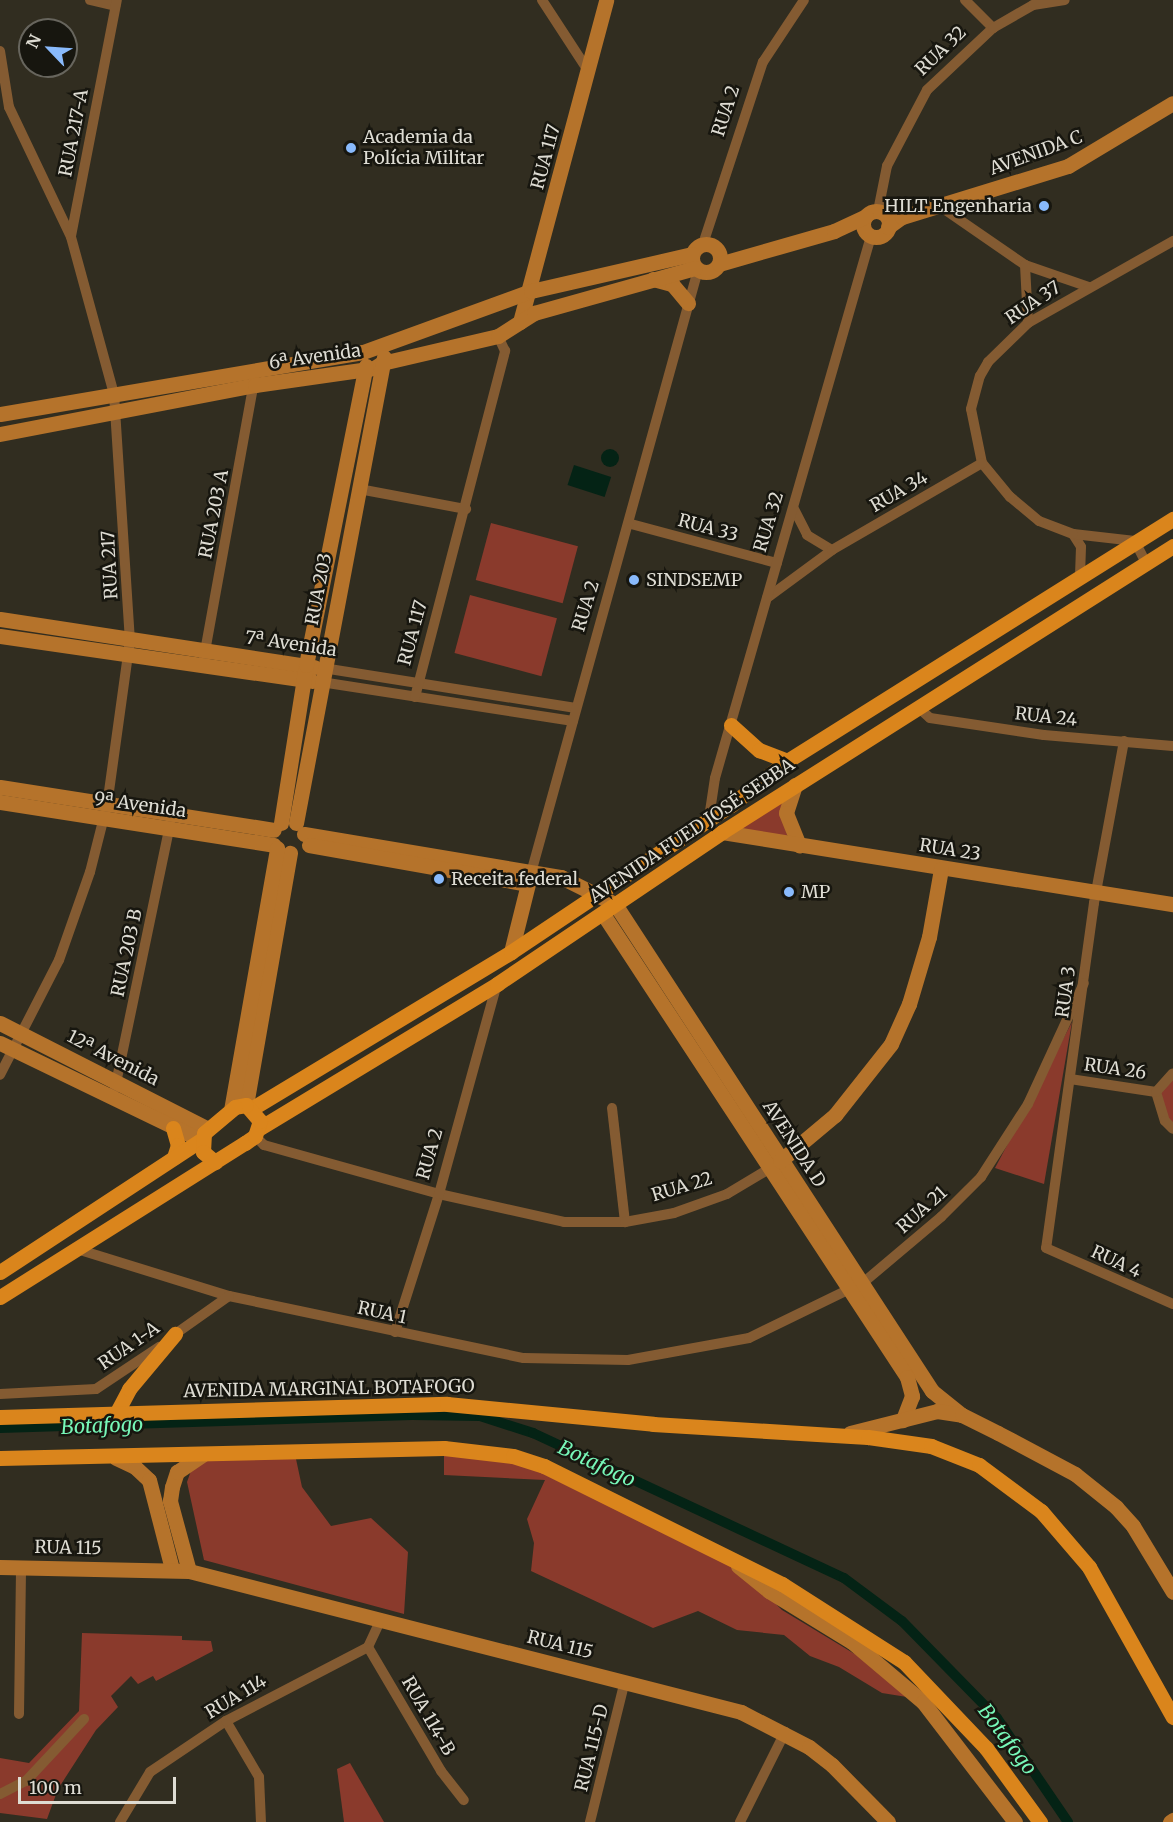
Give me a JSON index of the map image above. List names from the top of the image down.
{
  "streets": {
    "main road": ["AVENIDA FUED JOSÉ SEBBA", "AVENIDA MARGINAL BOTAFOGO"],
    "street": [
      "RUA 32",
      "RUA 2",
      "RUA 217-A",
      "AVENIDA C",
      "RUA 117",
      "RUA 37",
      "6ª Avenida",
      "RUA 34",
      "RUA 203 A",
      "RUA 33",
      "RUA 217",
      "RUA 203",
      "7ª Avenida",
      "RUA 24",
      "9ª Avenida",
      "RUA 23",
      "RUA 203 B",
      "RUA 3",
      "12ª Avenida",
      "RUA 26",
      "AVENIDA D",
      "RUA 22",
      "RUA 21",
      "RUA 4",
      "RUA 1",
      "RUA 1-A",
      "RUA 115",
      "RUA 114",
      "RUA 114-B",
      "RUA 115-D"
    ]
  },
  "crossings": [
    ["RUA 32", "AVENIDA C"],
    ["RUA 32", "RUA 34"],
    ["RUA 32", "RUA 33"],
    ["RUA 32", "AVENIDA FUED JOSÉ SEBBA"],
    ["RUA 2", "AVENIDA C"],
    ["RUA 2", "6ª Avenida"],
    ["RUA 2", "RUA 33"],
    ["RUA 2", "7ª Avenida"],
    ["RUA 2", "9ª Avenida"],
    ["RUA 2", "AVENIDA FUED JOSÉ SEBBA"],
    ["RUA 2", "RUA 22"],
    ["RUA 2", "RUA 1"],
    ["RUA 217-A", "RUA 217"],
    ["AVENIDA C", "6ª Avenida"],
    ["RUA 117", "6ª Avenida"],
    ["RUA 117", "7ª Avenida"],
    ["RUA 37", "RUA 34"],
    ["RUA 37", "AVENIDA FUED JOSÉ SEBBA"],
    ["6ª Avenida", "RUA 203 A"],
    ["6ª Avenida", "RUA 217"],
    ["6ª Avenida", "RUA 203"],
    ["RUA 203 A", "7ª Avenida"],
    ["RUA 217", "7ª Avenida"],
    ["RUA 217", "9ª Avenida"],
    ["RUA 217", "12ª Avenida"],
    ["RUA 203", "7ª Avenida"],
    ["RUA 203", "9ª Avenida"],
    ["RUA 203", "AVENIDA FUED JOSÉ SEBBA"],
    ["RUA 24", "AVENIDA FUED JOSÉ SEBBA"],
    ["RUA 24", "RUA 3"],
    ["9ª Avenida", "AVENIDA FUED JOSÉ SEBBA"],
    ["9ª Avenida", "RUA 203 B"],
    ["AVENIDA FUED JOSÉ SEBBA", "RUA 23"],
    ["AVENIDA FUED JOSÉ SEBBA", "12ª Avenida"],
    ["AVENIDA FUED JOSÉ SEBBA", "AVENIDA D"],
    ["AVENIDA FUED JOSÉ SEBBA", "RUA 22"],
    ["RUA 23", "RUA 3"],
    ["RUA 23", "RUA 22"],
    ["RUA 203 B", "12ª Avenida"],
    ["RUA 3", "RUA 26"],
    ["RUA 3", "RUA 21"],
    ["RUA 3", "RUA 4"],
    ["AVENIDA D", "RUA 22"],
    ["AVENIDA D", "RUA 21"],
    ["AVENIDA D", "AVENIDA MARGINAL BOTAFOGO"],
    ["RUA 21", "RUA 1"],
    ["RUA 1", "RUA 1-A"],
    ["RUA 115", "RUA 115-D"],
    ["RUA 114", "RUA 114-B"]
  ],
  "water": ["Botafogo"],
  "places": [
    "Academia da Polícia Militar",
    "HILT Engenharia",
    "SINDSEMP",
    "Receita federal",
    "MP"
  ],
  "scale_bar": "100 m",
  "north": "top left"
}
